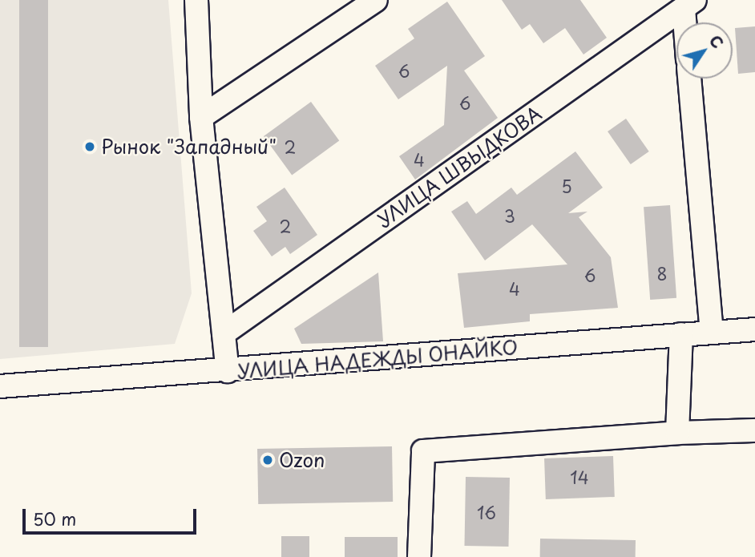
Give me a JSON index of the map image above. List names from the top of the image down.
{
  "streets": {
    "street": ["УЛИЦА ШВЫДКОВА", "УЛИЦА НАДЕЖДЫ ОНАЙКО"]
  },
  "places": ["Рынок \"Западный\"", "Ozon"],
  "house_numbers": [
    "6",
    "6",
    "2",
    "4",
    "5",
    "3",
    "2",
    "8",
    "6",
    "4",
    "14",
    "16"
  ],
  "scale_bar": "50 m",
  "north": "top right"
}
